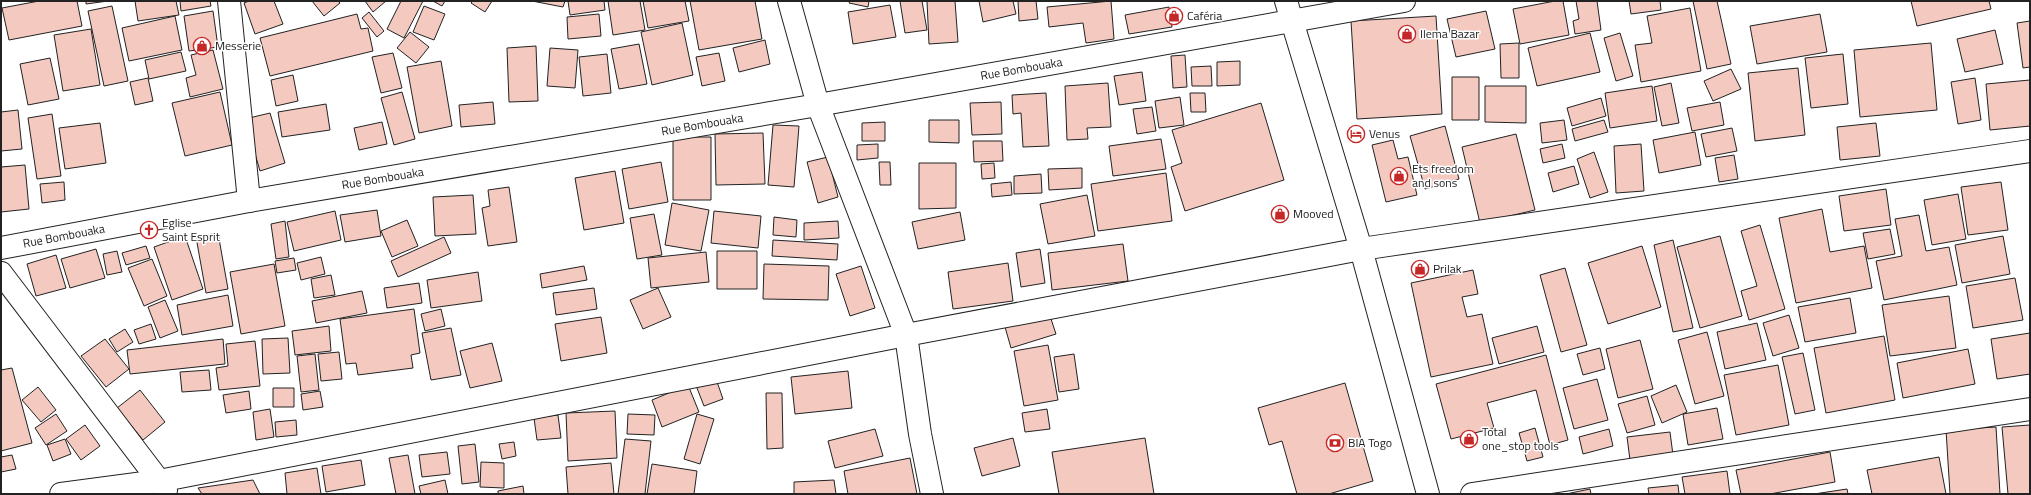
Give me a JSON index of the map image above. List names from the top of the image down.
{
  "streets": {
    "street": ["Rue Bombouaka"]
  },
  "places": {
    "shop": [
      "Caféria",
      "Ilema Bazar",
      "Messerie",
      "Ets freedom and sons",
      "Mooved",
      "Prilak",
      "Total one_stop tools"
    ],
    "hotel": ["Venus"],
    "church": ["Eglise Saint Esprit"],
    "bank": ["BIA Togo"]
  }
}
